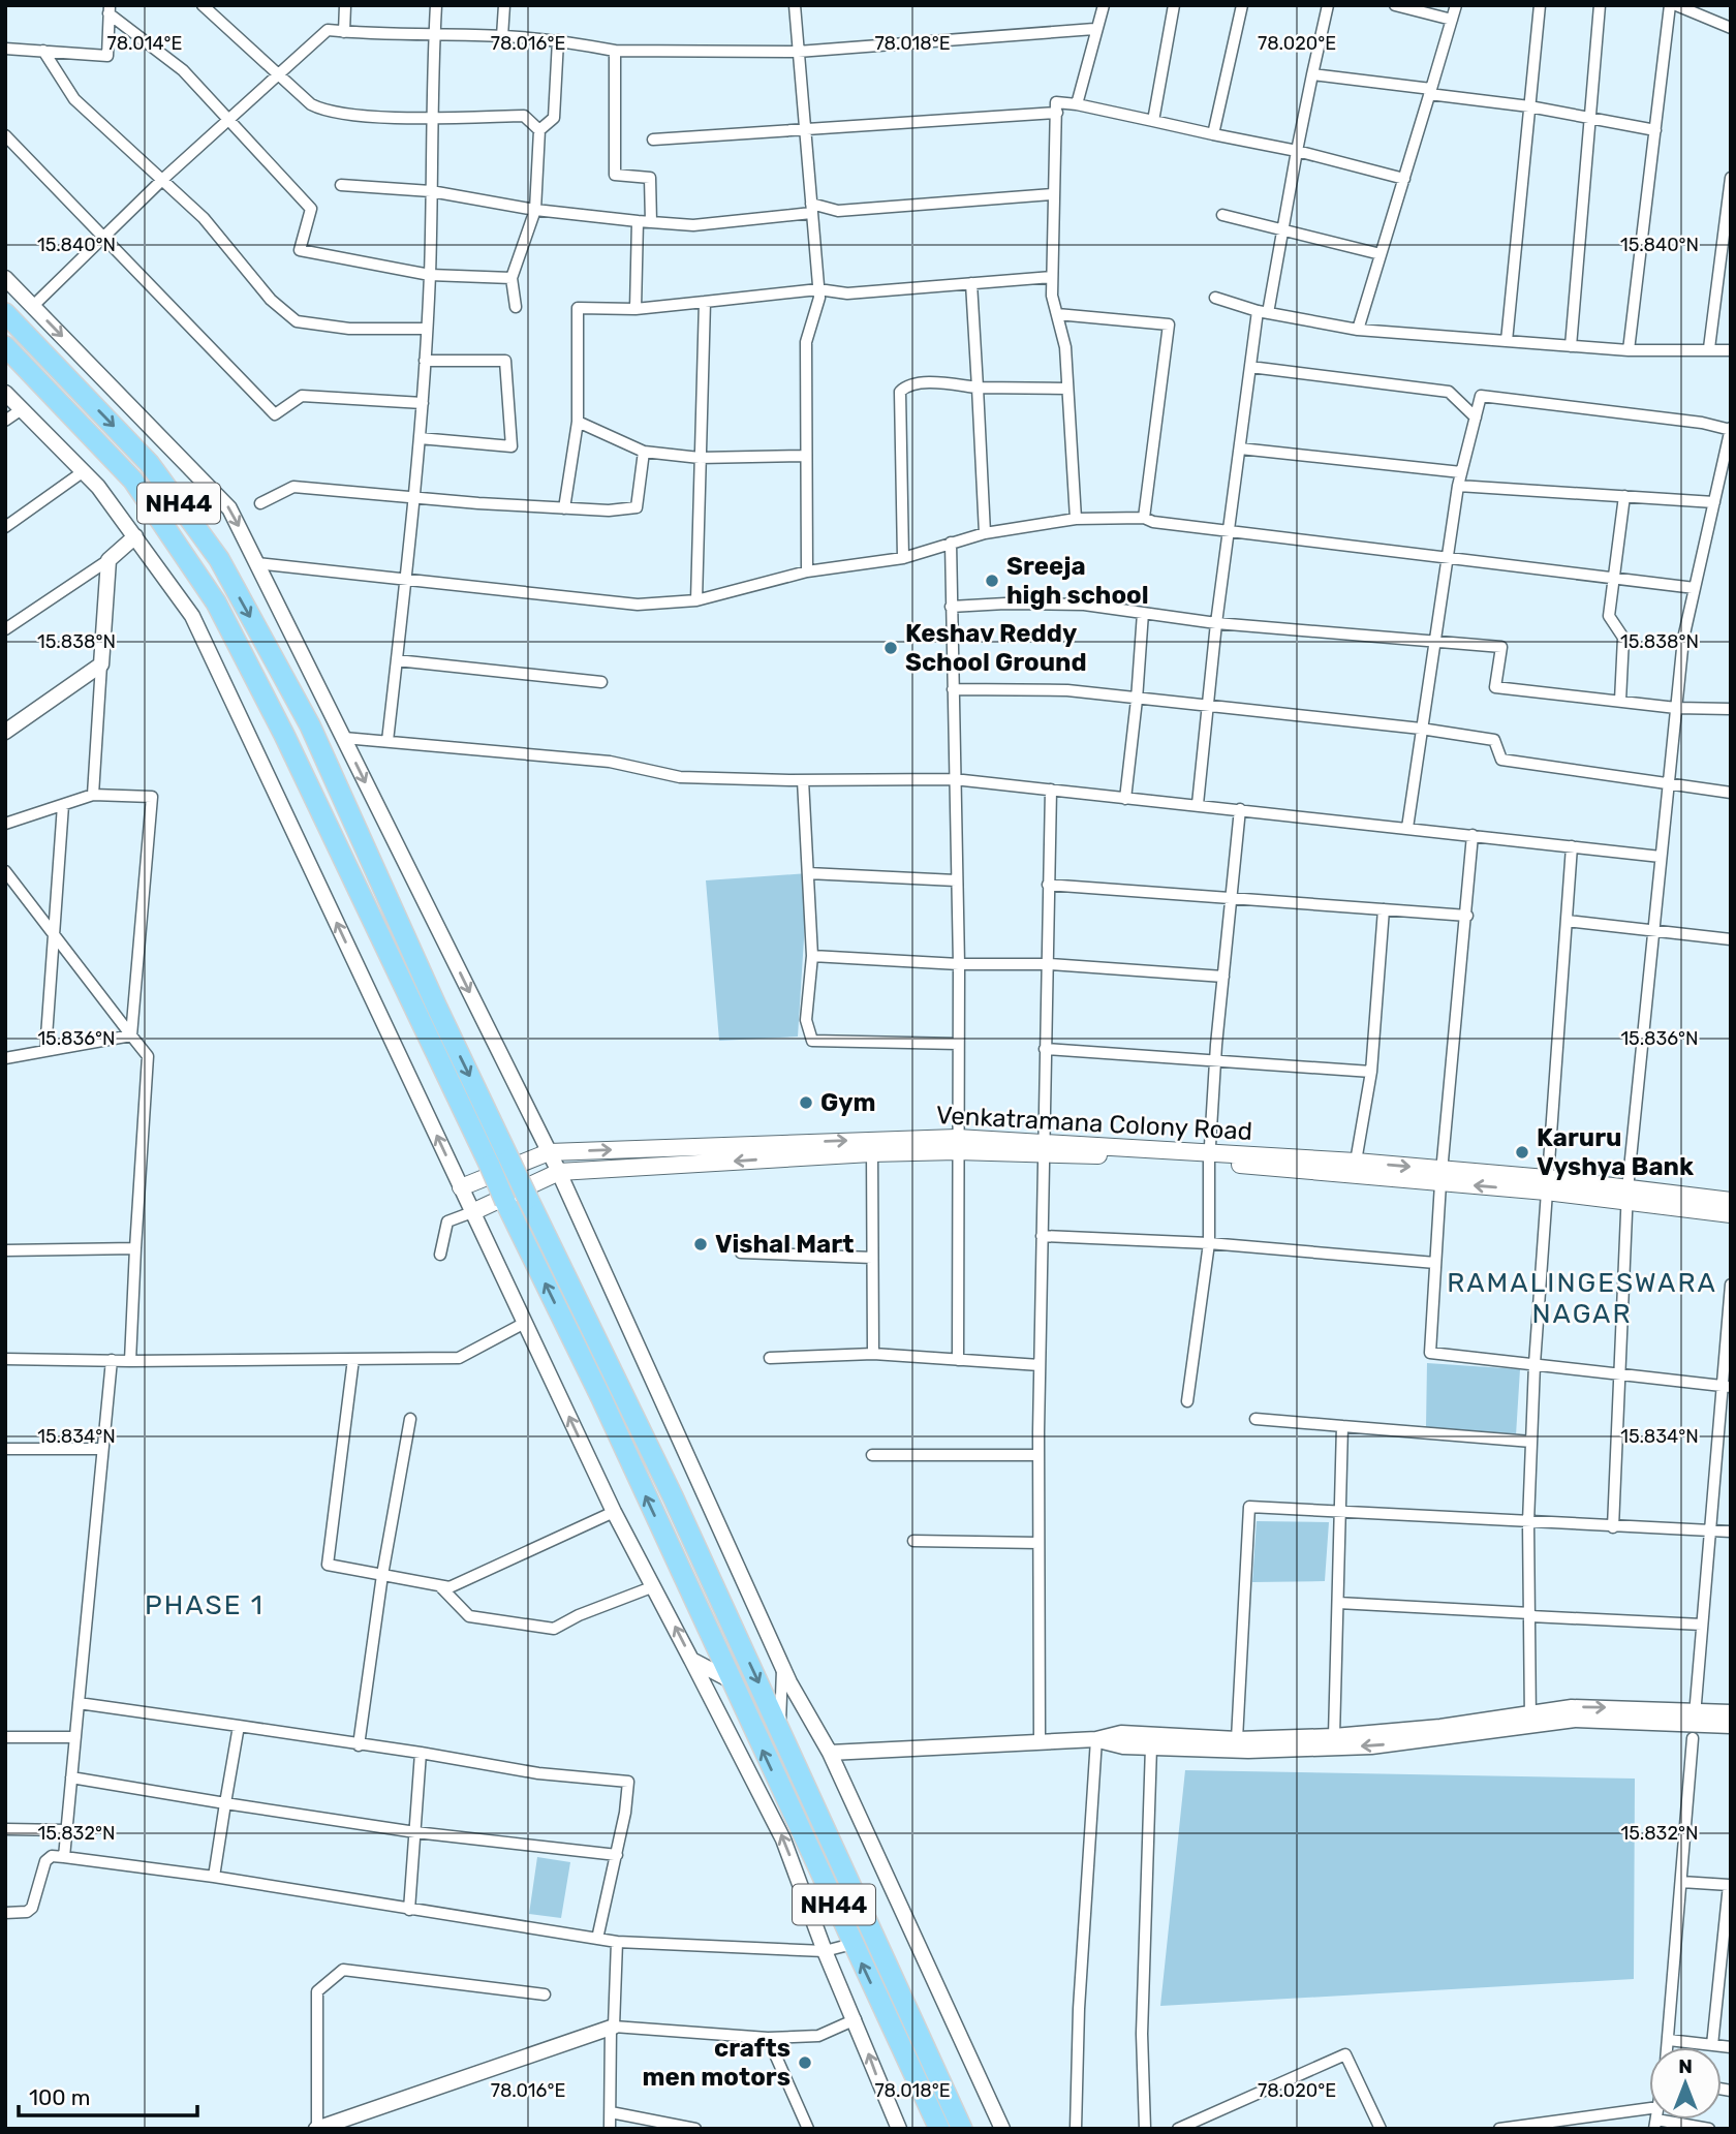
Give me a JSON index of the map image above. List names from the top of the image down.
{
  "streets": {
    "highway": ["NH44"],
    "main road": ["Venkatramana Colony Road"]
  },
  "districts": ["RAMALINGESWARA NAGAR", "PHASE 1"],
  "places": [
    "Sreeja high school",
    "Keshav Reddy School Ground",
    "Gym",
    "Karuru Vyshya Bank",
    "Vishal Mart",
    "crafts men motors"
  ],
  "scale_bar": "100 m",
  "north": "top",
  "coordinates": [
    "78.014°E",
    "78.016°E",
    "78.018°E",
    "78.020°E",
    "15.840°N",
    "15.838°N",
    "15.836°N",
    "15.834°N",
    "15.832°N"
  ]
}
